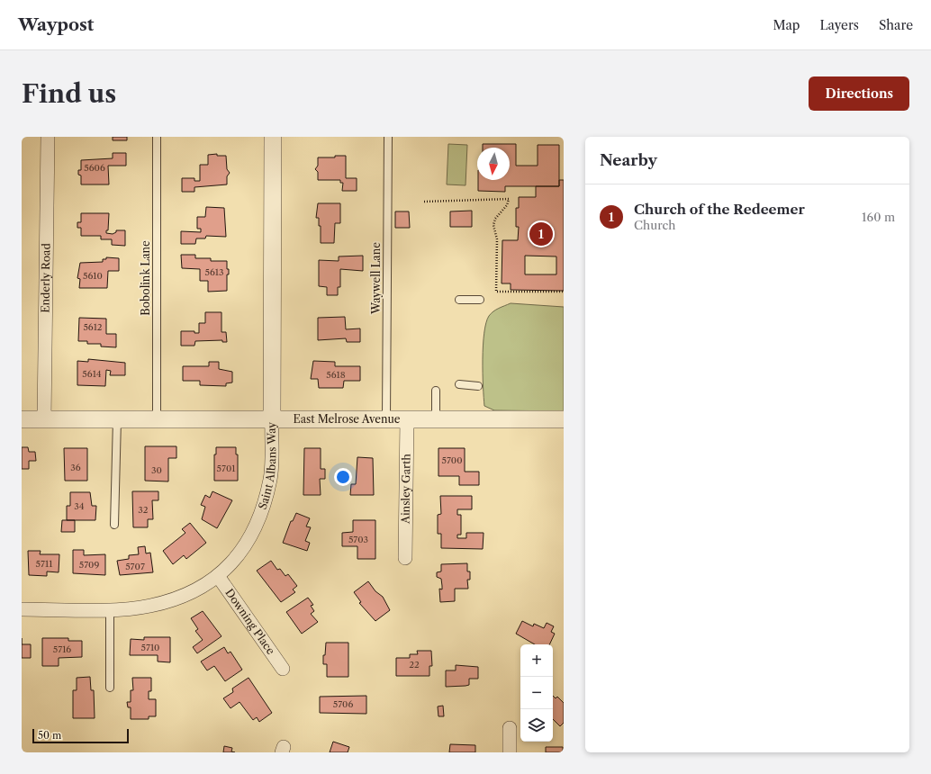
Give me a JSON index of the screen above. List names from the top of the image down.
{
  "streets": {
    "street": [
      "Enderly Road",
      "East Melrose Avenue",
      "Saint Albans Way",
      "Ainsley Garth",
      "Downing Place"
    ],
    "lane": ["Bobolink Lane", "Waywell Lane"]
  },
  "crossings": [
    ["Enderly Road", "East Melrose Avenue"],
    ["Bobolink Lane", "East Melrose Avenue"],
    ["Waywell Lane", "East Melrose Avenue"],
    ["East Melrose Avenue", "Saint Albans Way"],
    ["East Melrose Avenue", "Ainsley Garth"],
    ["Saint Albans Way", "Downing Place"]
  ],
  "house_numbers": [
    "5606",
    "5613",
    "5610",
    "5612",
    "5614",
    "5618",
    "5700",
    "36",
    "5701",
    "30",
    "34",
    "32",
    "5703",
    "5711",
    "5709",
    "5707",
    "5710",
    "5716",
    "22",
    "5706"
  ],
  "scale_bar": "50 m",
  "north": "bottom",
  "page": {
    "header": "Waypost",
    "nav": ["Map", "Layers", "Share"],
    "buttons": "Directions",
    "title": "Find us",
    "heading": "Nearby",
    "list": [
      {
        "mark": "1",
        "name": "Church of the Redeemer",
        "note": "Church",
        "value": "160 m"
      }
    ],
    "pins": "1",
    "map_buttons": ["+", "−"],
    "scale": "50 m"
  }
}
